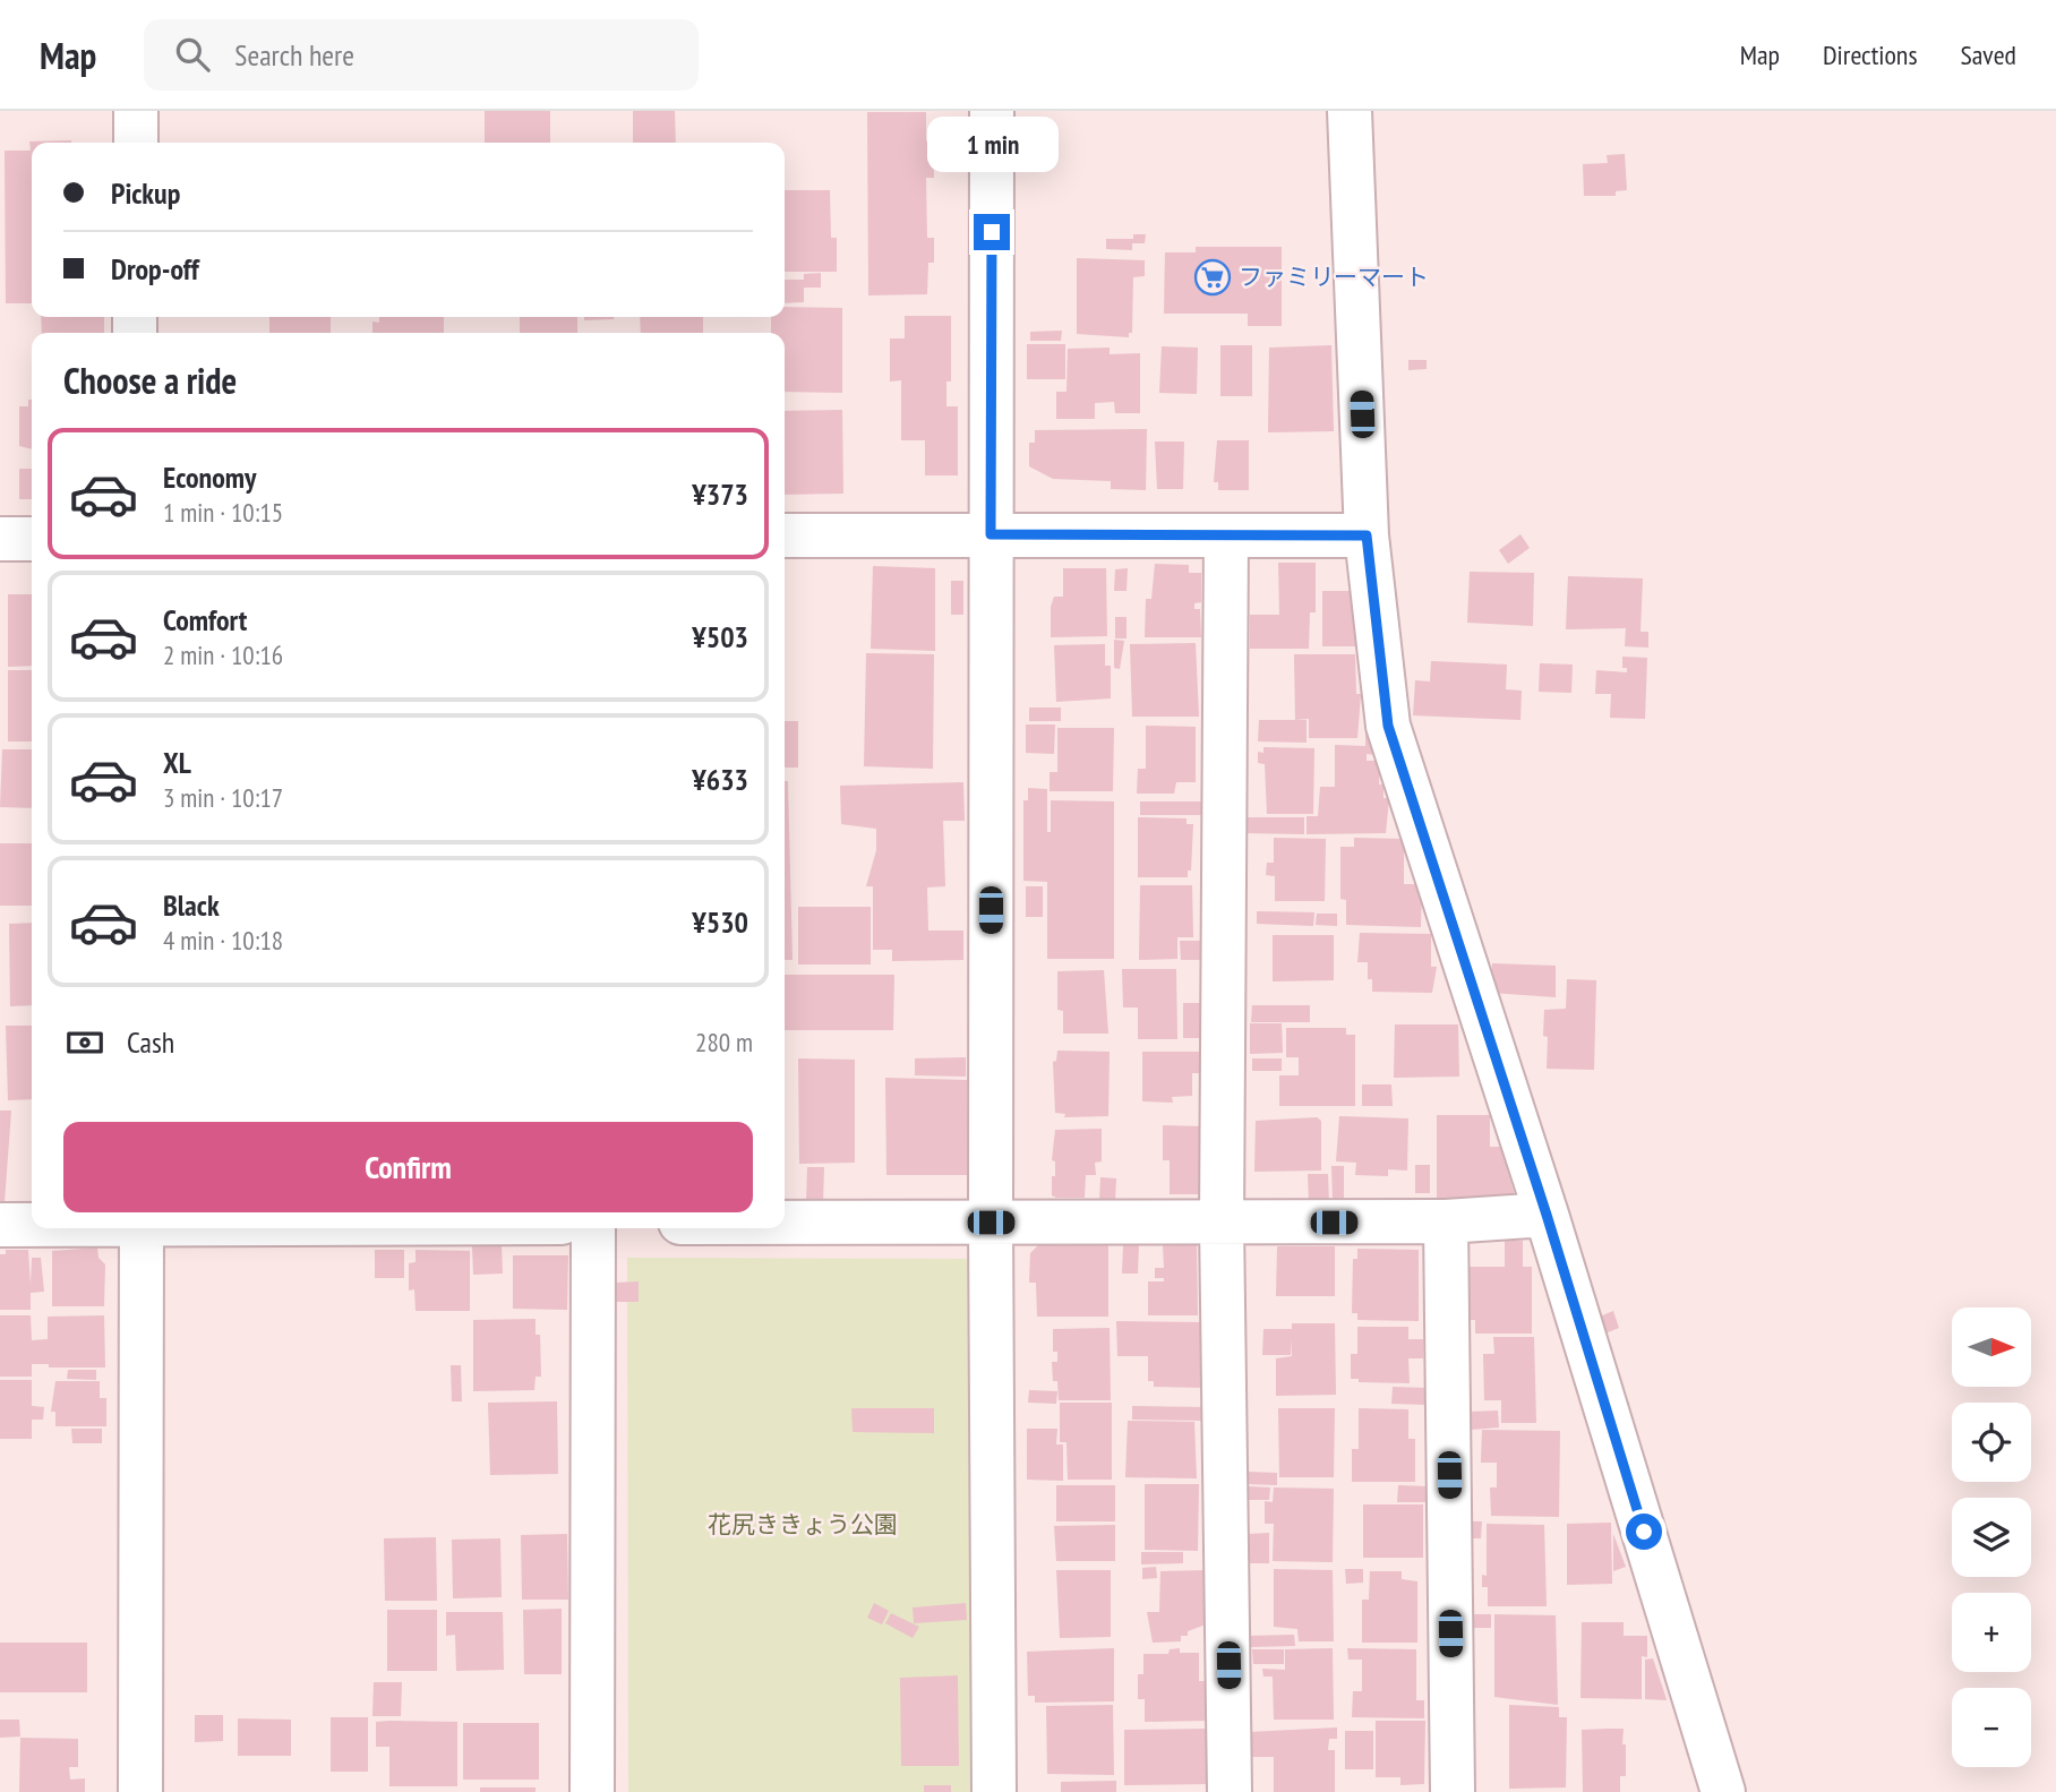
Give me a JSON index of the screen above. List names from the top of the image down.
{
  "parks": ["花尻ききょう公園"],
  "places": {
    "supermarket": ["ファミリーマート"]
  },
  "north": "right",
  "page": {
    "header": "Map",
    "search": "Search here",
    "nav": ["Map", "Directions", "Saved"],
    "bubble": "1 min",
    "banner": ["Pickup", "Drop-off"],
    "heading": "Choose a ride",
    "list": [
      {
        "name": "Economy",
        "note": "1 min · 10:15",
        "value": "¥373"
      },
      {
        "name": "Comfort",
        "note": "2 min · 10:16",
        "value": "¥503"
      },
      {
        "name": "XL",
        "note": "3 min · 10:17",
        "value": "¥633"
      },
      {
        "name": "Black",
        "note": "4 min · 10:18",
        "value": "¥530"
      }
    ],
    "pay": ["Cash", "280 m"],
    "buttons": "Confirm",
    "map_buttons": ["+", "−"]
  }
}
